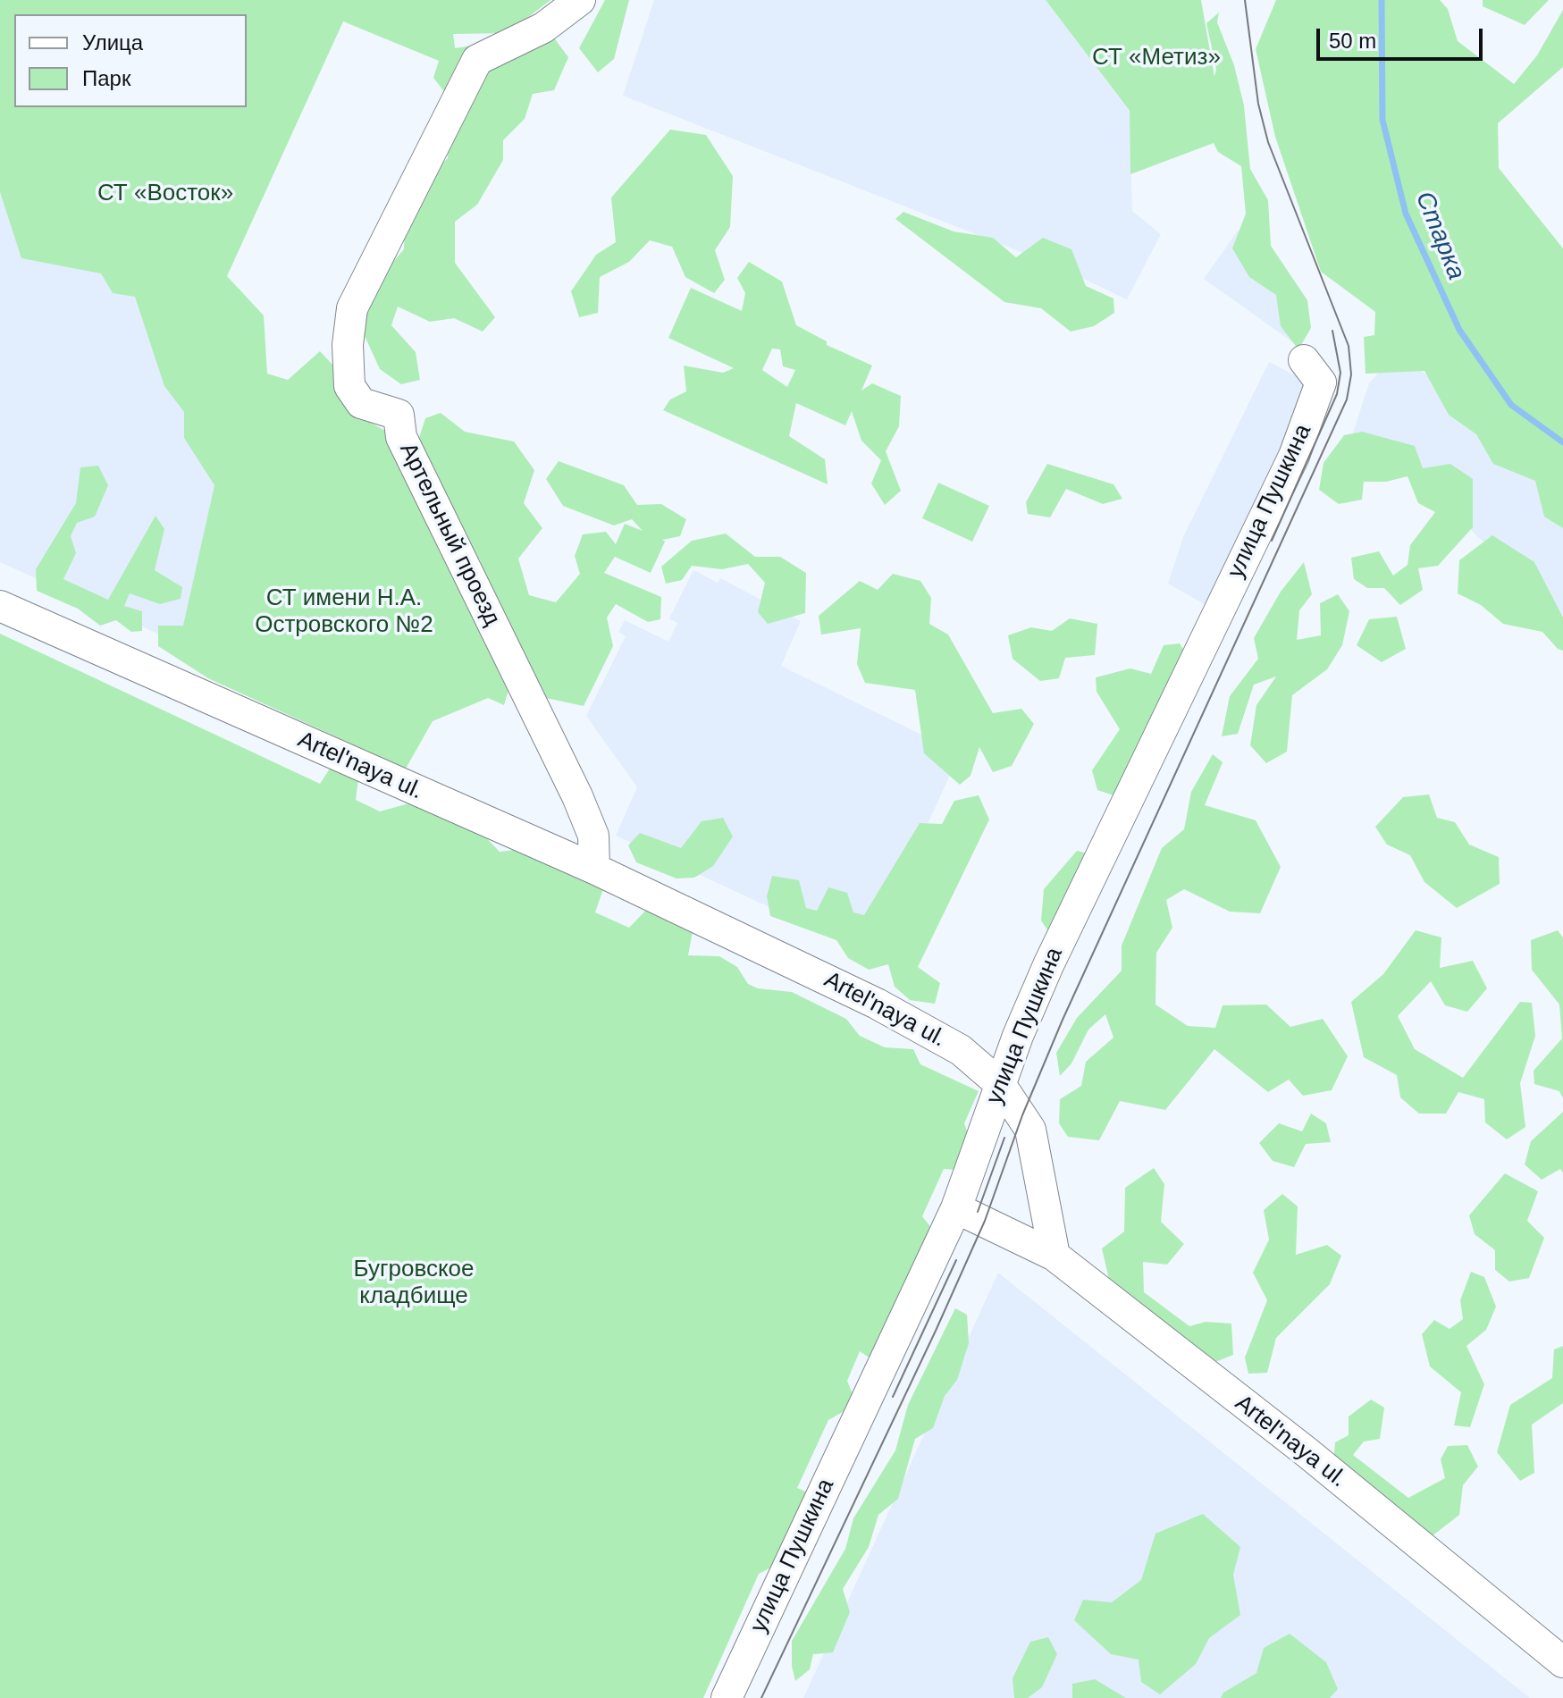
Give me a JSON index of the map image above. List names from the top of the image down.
{
  "streets": {
    "street": ["улица Пушкина", "Артельный проезд", "Artel'naya ul."]
  },
  "crossings": [
    ["улица Пушкина", "Artel'naya ul."],
    ["Артельный проезд", "Artel'naya ul."]
  ],
  "water": ["Старка"],
  "parks": [
    "СТ «Метиз»",
    "СТ «Восток»",
    "СТ имени Н.А. Островского №2",
    "Бугровское кладбище"
  ],
  "legend": ["Улица", "Парк"],
  "scale_bar": "50 m"
}
